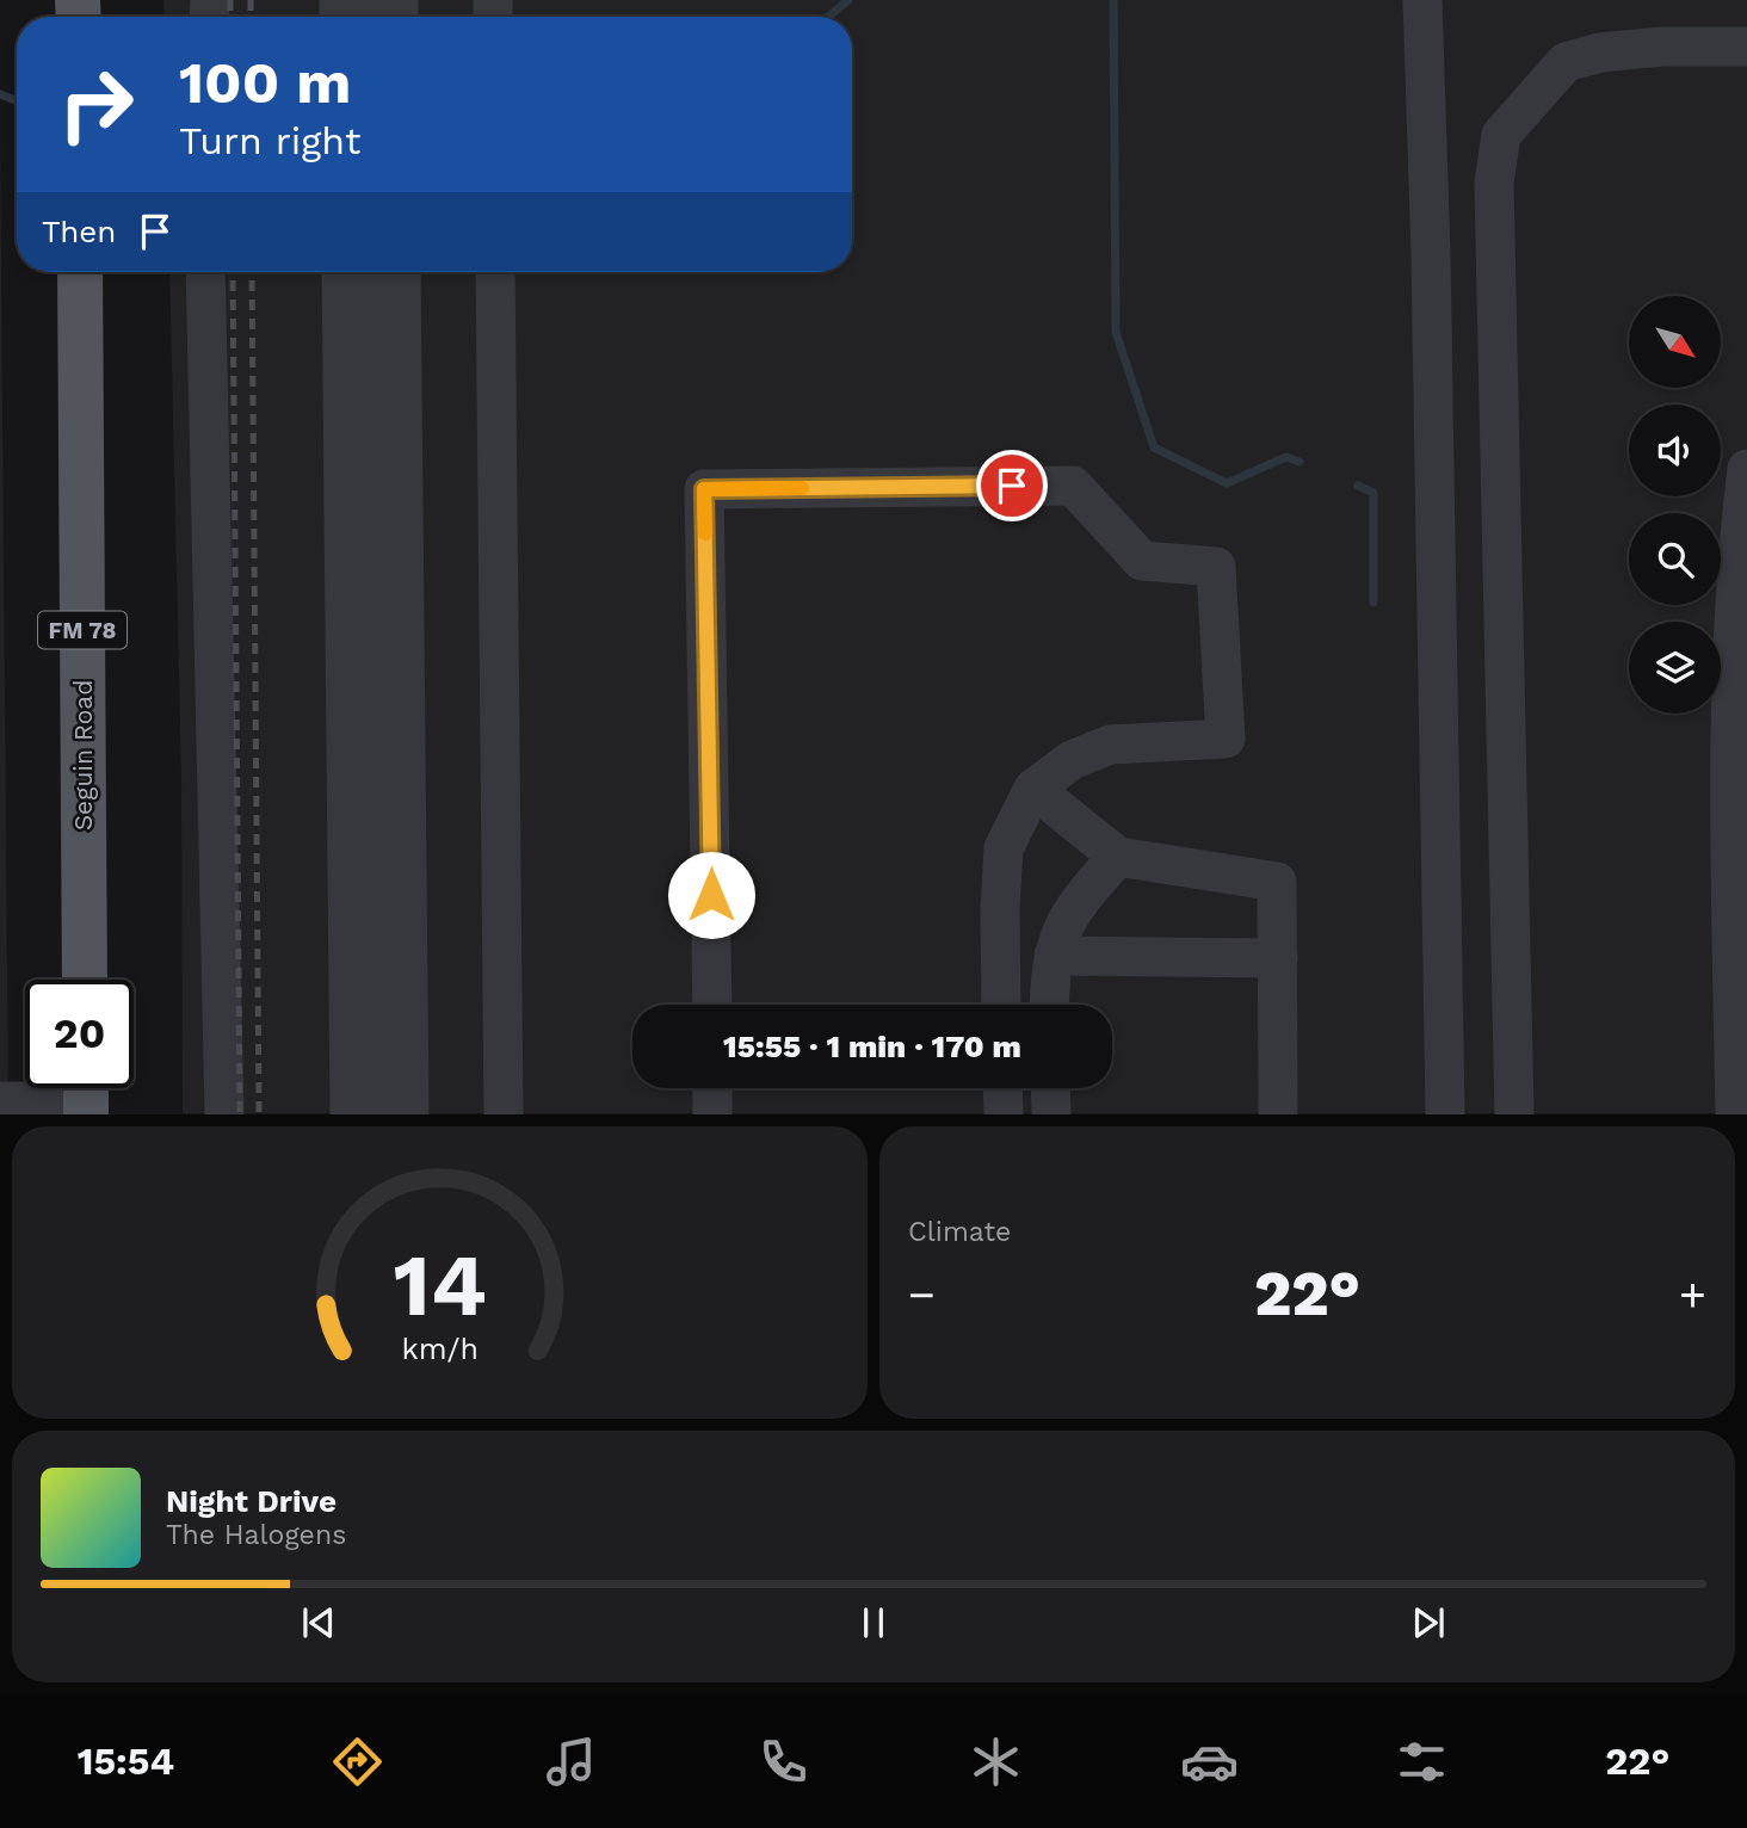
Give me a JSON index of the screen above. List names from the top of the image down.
{
  "streets": {
    "main road": ["FM 78", "Seguin Road"]
  },
  "north": "bottom right",
  "page": {
    "turn": ["100 m", "Turn right"],
    "then": "Then",
    "limit": "20",
    "trip": "15:55 · 1 min · 170 m",
    "tile": "Climate",
    "heat": ["−", "22°", "+"],
    "song": ["Night Drive", "The Halogens"],
    "tabs": ["15:54", "22°"],
    "gauge": ["14", "km/h"]
  }
}
